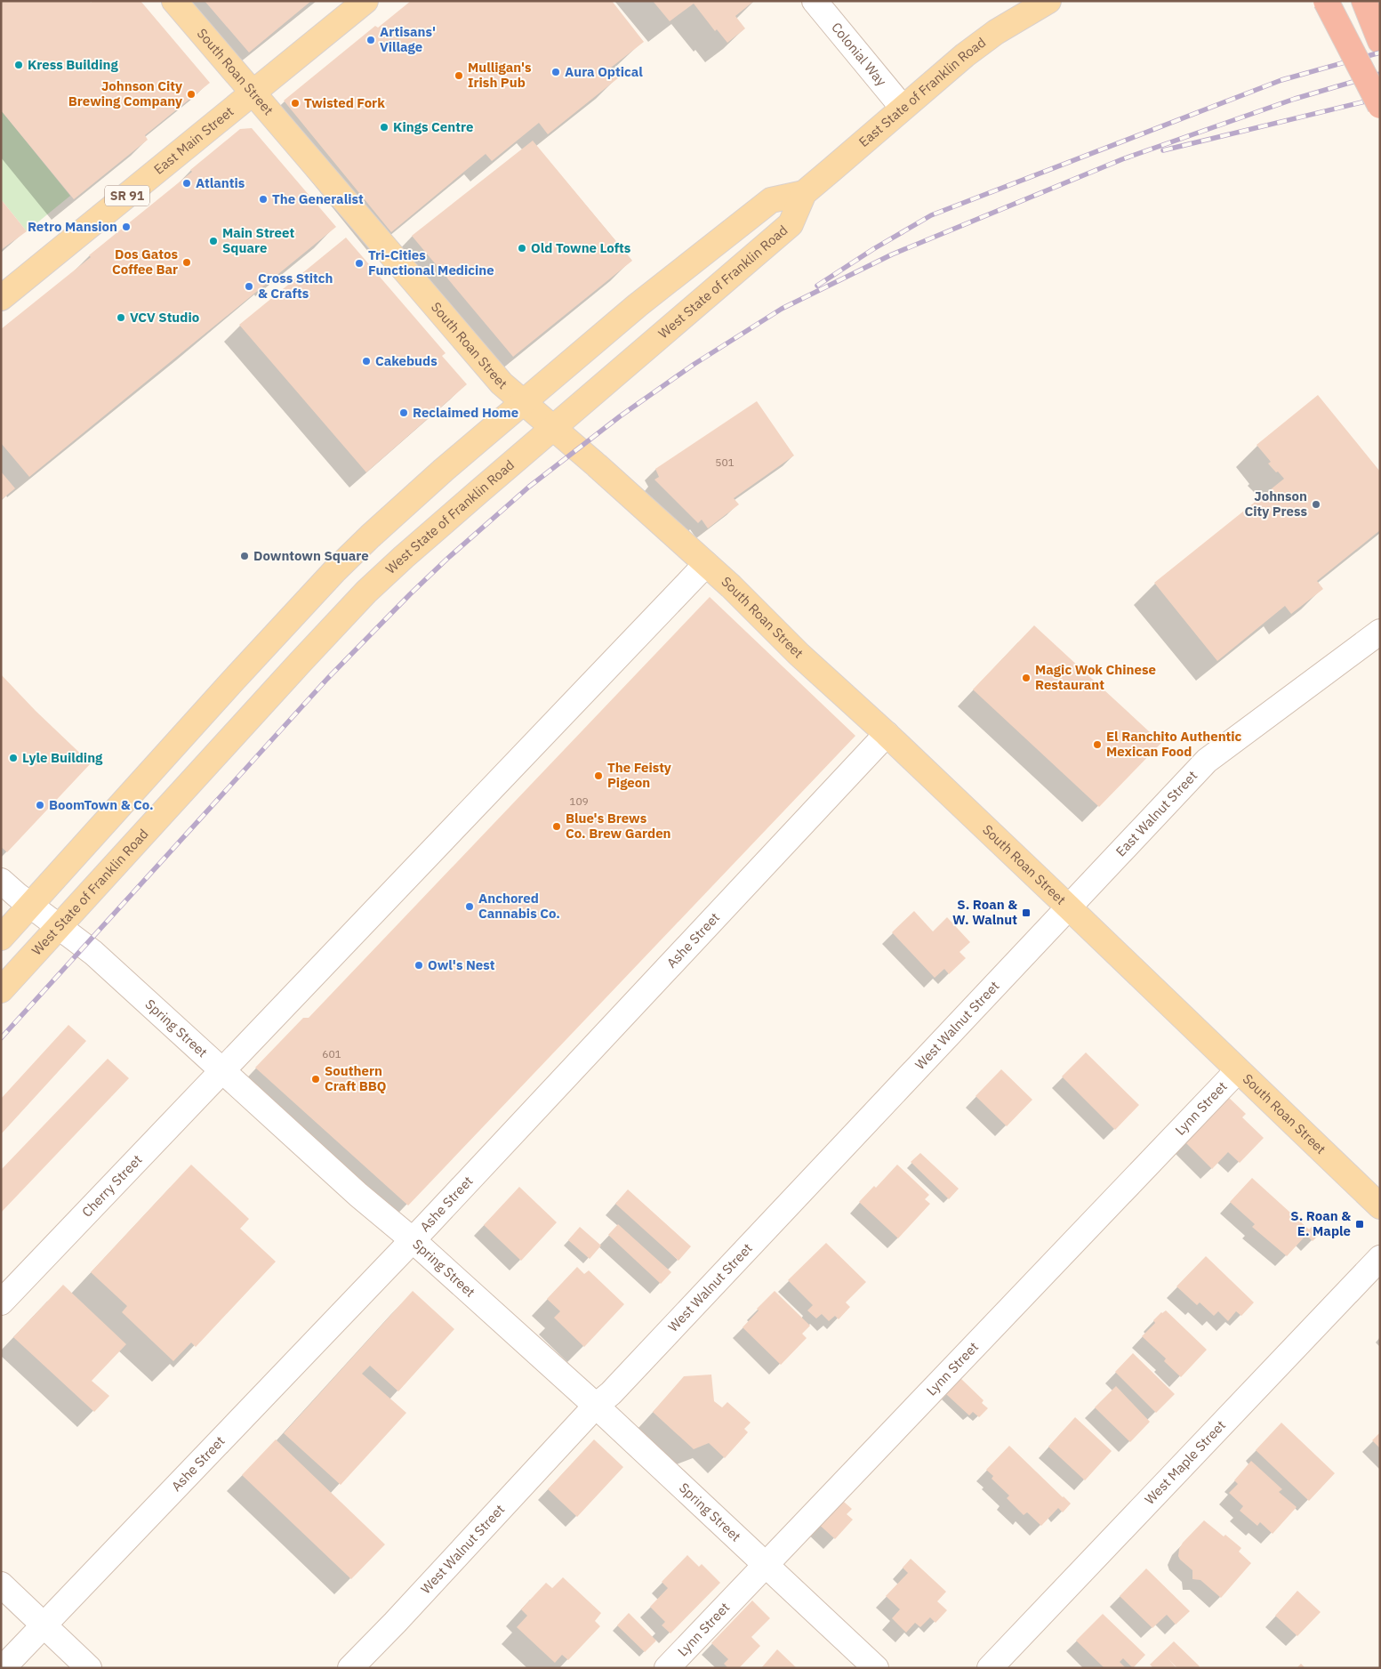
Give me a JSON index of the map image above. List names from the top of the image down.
{
  "streets": {
    "main road": [
      "South Roan Street",
      "East State of Franklin Road",
      "East Main Street",
      "SR 91",
      "West State of Franklin Road"
    ],
    "street": [
      "Colonial Way",
      "East Walnut Street",
      "Ashe Street",
      "West Walnut Street",
      "Spring Street",
      "Lynn Street",
      "Cherry Street",
      "West Maple Street"
    ]
  },
  "crossings": [
    ["Colonial Way", "East State of Franklin Road"],
    ["South Roan Street", "East Main Street"],
    ["South Roan Street", "West State of Franklin Road"],
    ["South Roan Street", "East Walnut Street"],
    ["South Roan Street", "Ashe Street"],
    ["South Roan Street", "West Walnut Street"],
    ["South Roan Street", "Lynn Street"],
    ["South Roan Street", "Cherry Street"],
    ["East State of Franklin Road", "West State of Franklin Road"],
    ["West State of Franklin Road", "Spring Street"],
    ["East Walnut Street", "West Walnut Street"],
    ["Ashe Street", "Spring Street"],
    ["West Walnut Street", "Spring Street"],
    ["Spring Street", "Lynn Street"],
    ["Spring Street", "Cherry Street"]
  ],
  "places": {
    "other": [
      "Artisans' Village",
      "Kress Building",
      "Aura Optical",
      "Mulligan's Irish Pub",
      "Johnson City Brewing Company",
      "Twisted Fork",
      "Kings Centre",
      "Atlantis",
      "The Generalist",
      "Retro Mansion",
      "Main Street Square",
      "Old Towne Lofts",
      "Dos Gatos Coffee Bar",
      "Tri-Cities Functional Medicine",
      "Cross Stitch & Crafts",
      "VCV Studio",
      "Cakebuds",
      "Reclaimed Home",
      "Johnson City Press",
      "Downtown Square",
      "Magic Wok Chinese Restaurant",
      "El Ranchito Authentic Mexican Food",
      "Lyle Building",
      "The Feisty Pigeon",
      "BoomTown & Co.",
      "Blue's Brews Co. Brew Garden",
      "Anchored Cannabis Co.",
      "Owl's Nest",
      "Southern Craft BBQ"
    ],
    "transit": ["S. Roan & W. Walnut", "S. Roan & E. Maple"]
  },
  "house_numbers": ["501", "109", "601"]
}
